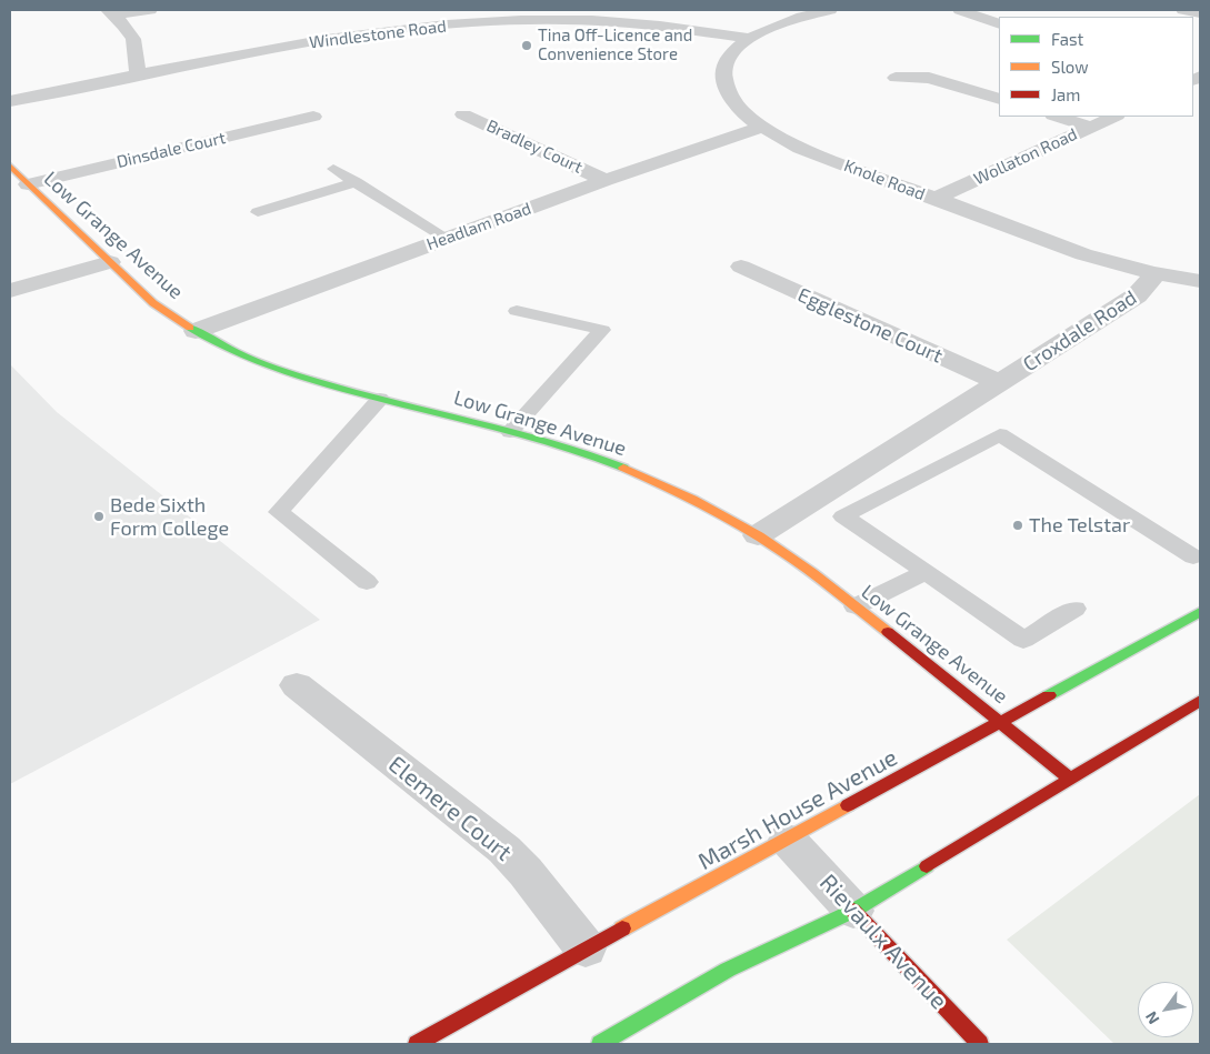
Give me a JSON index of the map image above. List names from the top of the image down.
{
  "streets": {
    "street": [
      "Windlestone Road",
      "Bradley Court",
      "Dinsdale Court",
      "Wollaton Road",
      "Knole Road",
      "Headlam Road",
      "Low Grange Avenue",
      "Egglestone Court",
      "Croxdale Road",
      "Elemere Court",
      "Marsh House Avenue",
      "Rievaulx Avenue"
    ]
  },
  "crossings": [
    ["Windlestone Road", "Knole Road"],
    ["Bradley Court", "Headlam Road"],
    ["Dinsdale Court", "Low Grange Avenue"],
    ["Wollaton Road", "Knole Road"],
    ["Knole Road", "Headlam Road"],
    ["Knole Road", "Croxdale Road"],
    ["Headlam Road", "Low Grange Avenue"],
    ["Low Grange Avenue", "Croxdale Road"],
    ["Low Grange Avenue", "Marsh House Avenue"],
    ["Egglestone Court", "Croxdale Road"],
    ["Elemere Court", "Marsh House Avenue"],
    ["Marsh House Avenue", "Rievaulx Avenue"]
  ],
  "places": ["Tina Off-Licence and Convenience Store", "Bede Sixth Form College", "The Telstar"],
  "legend": ["Fast", "Slow", "Jam"],
  "north": "bottom left"
}
